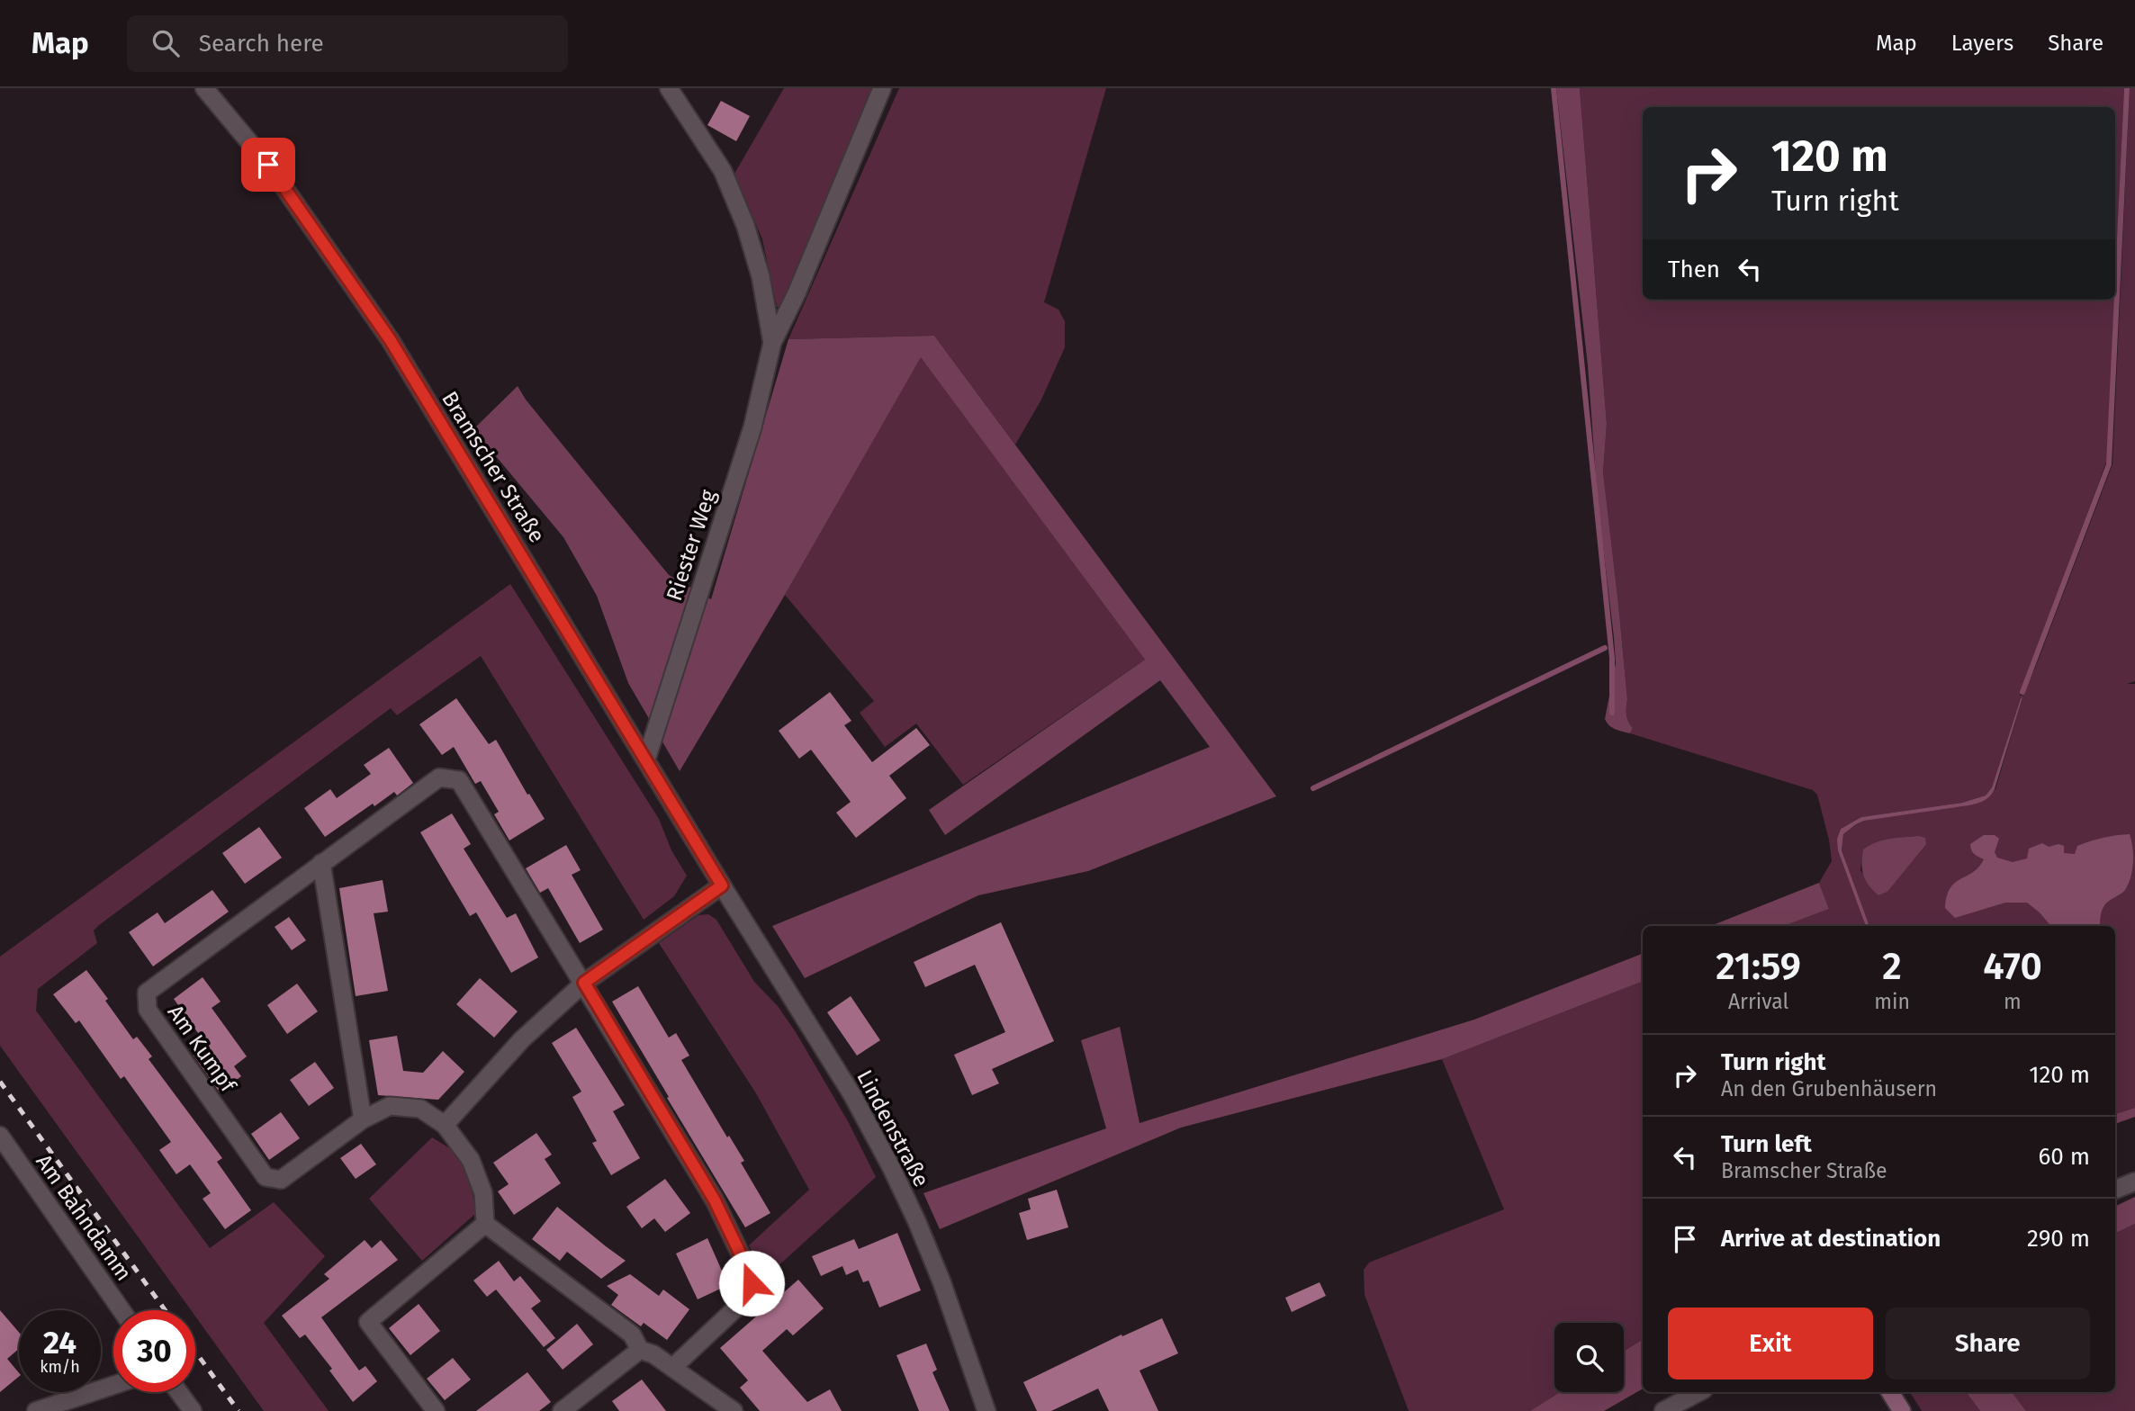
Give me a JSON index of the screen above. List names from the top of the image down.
{
  "streets": {
    "street": [
      "Bramscher Straße",
      "Riester Weg",
      "Am Kumpf",
      "Lindenstraße",
      "Am Bahndamm"
    ]
  },
  "crossings": [
    ["Bramscher Straße", "Riester Weg"],
    ["Bramscher Straße", "Lindenstraße"]
  ],
  "page": {
    "header": "Map",
    "search": "Search here",
    "nav": ["Map", "Layers", "Share"],
    "turn": ["120 m", "Turn right"],
    "then": "Then",
    "eta": [
      "21:59",
      "Arrival",
      "2",
      "min",
      "470",
      "m"
    ],
    "list": [
      {
        "name": "Turn right",
        "note": "An den Grubenhäusern",
        "value": "120 m"
      },
      {
        "name": "Turn left",
        "note": "Bramscher Straße",
        "value": "60 m"
      },
      {
        "name": "Arrive at destination",
        "value": "290 m"
      }
    ],
    "buttons": ["Exit", "Share"],
    "speed": "24 km/h",
    "limit": "30"
  }
}
